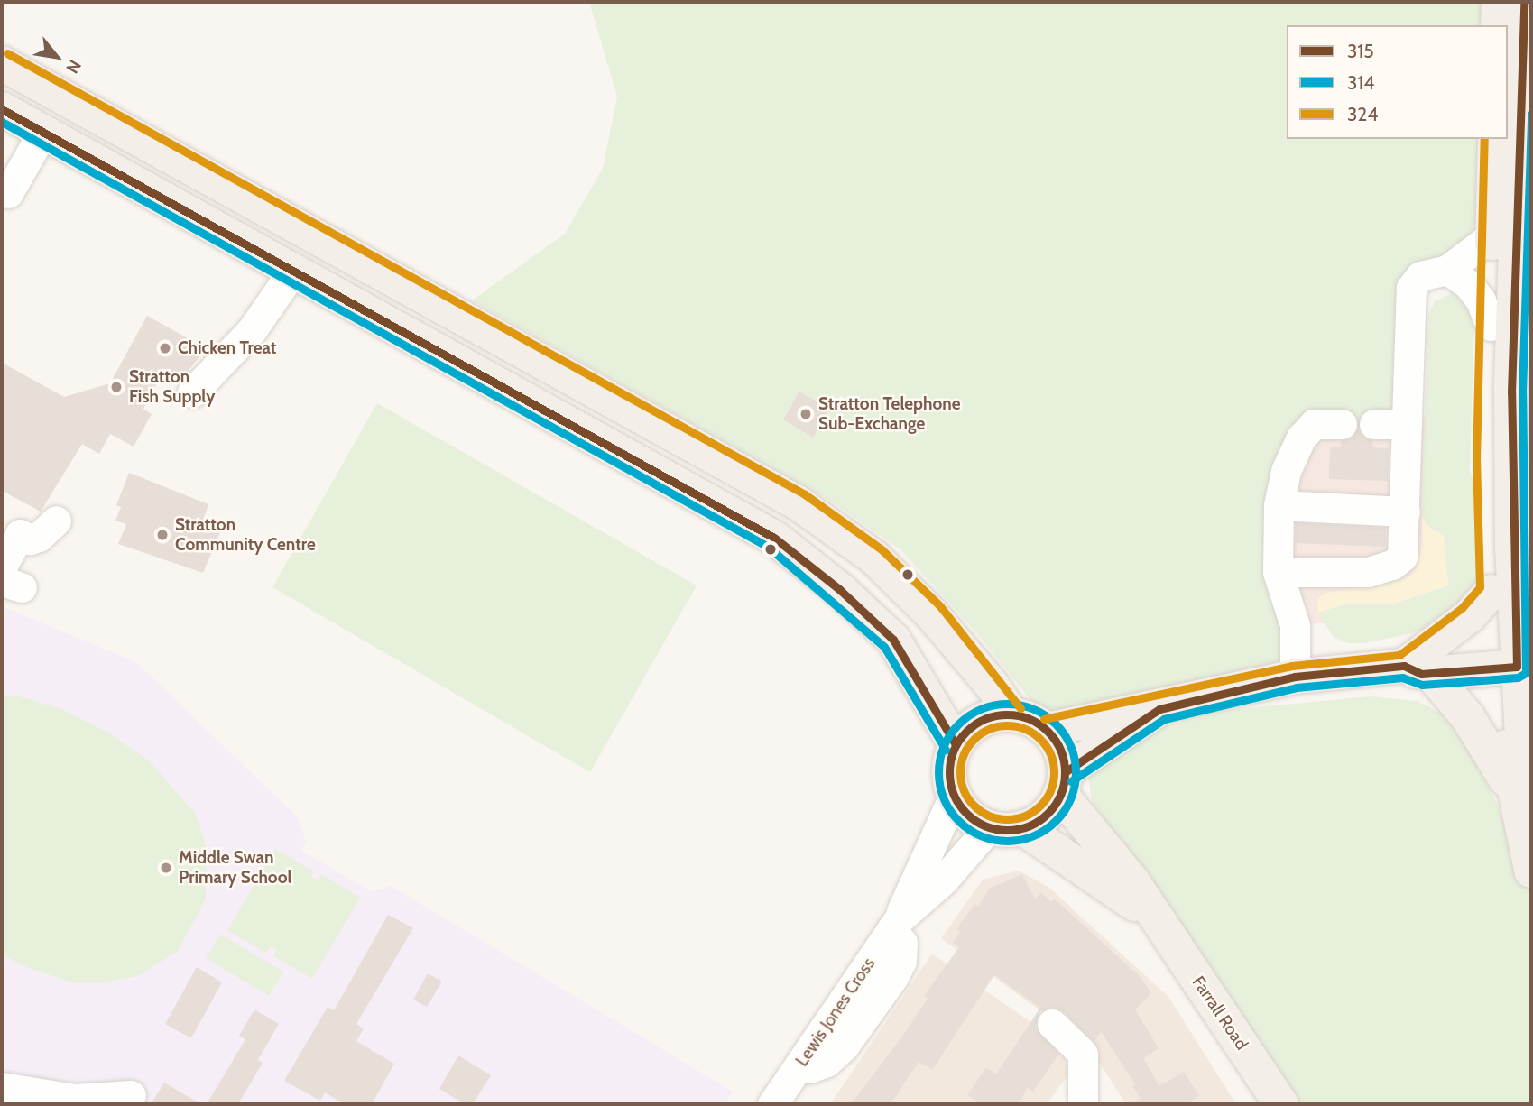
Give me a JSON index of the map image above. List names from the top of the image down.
{
  "streets": {
    "main road": ["Farrall Road"],
    "street": ["Lewis Jones Cross"]
  },
  "crossings": [
    ["Lewis Jones Cross", "Farrall Road"]
  ],
  "places": [
    "Chicken Treat",
    "Stratton Fish Supply",
    "Stratton Telephone Sub-Exchange",
    "Stratton Community Centre",
    "Middle Swan Primary School"
  ],
  "lines": ["transit line 315", "transit line 324", "transit line 314"],
  "legend": ["315", "314", "324"],
  "north": "bottom right"
}
